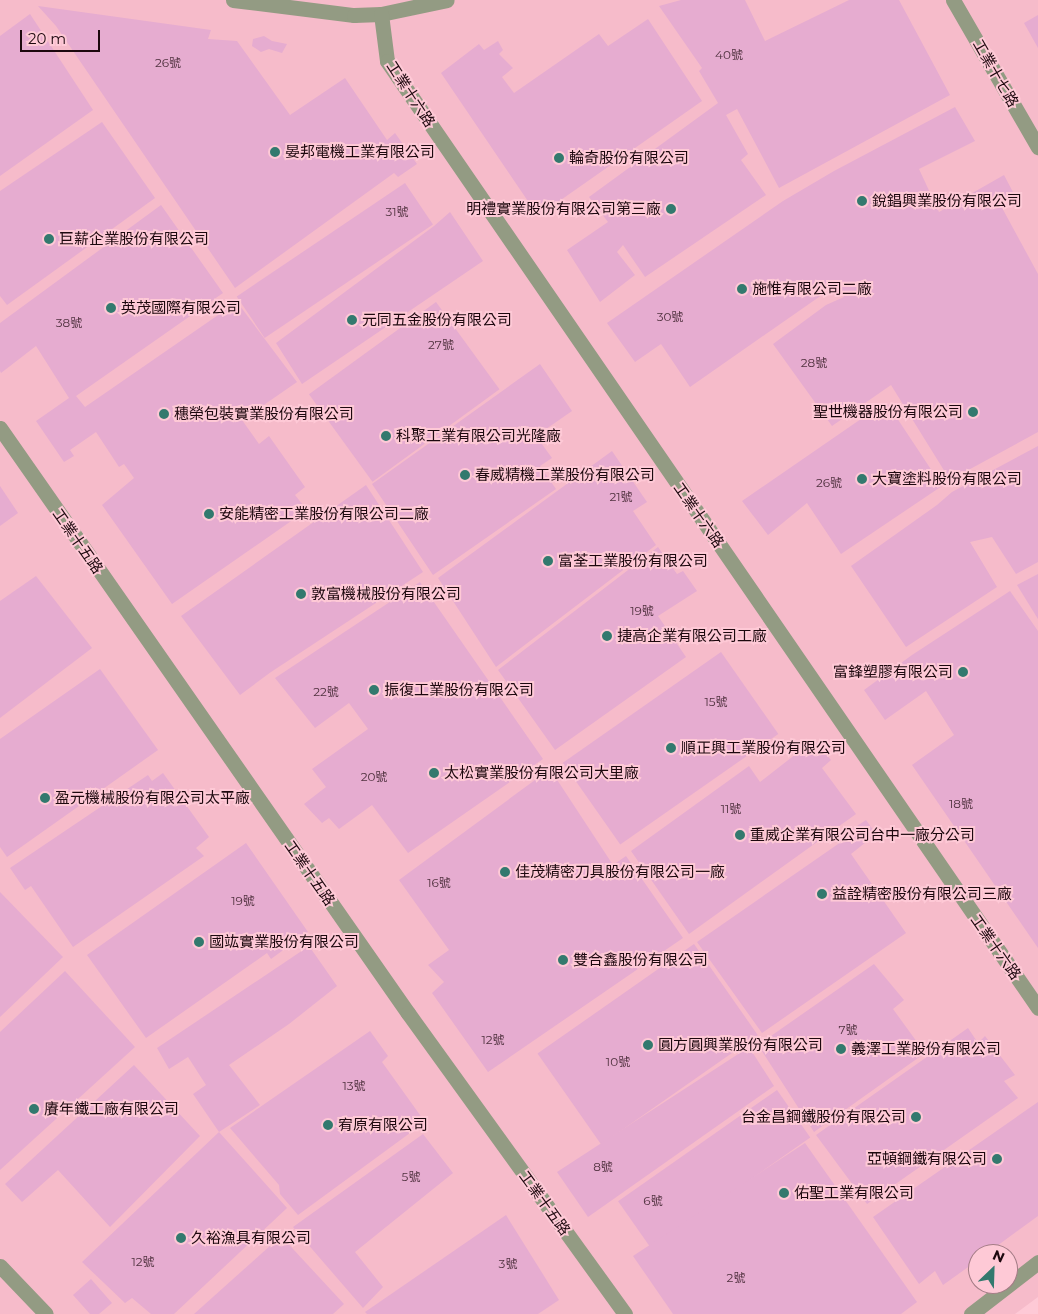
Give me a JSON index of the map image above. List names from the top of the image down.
{
  "streets": {
    "street": ["工業十七路", "工業十六路", "工業十五路"]
  },
  "places": [
    "晏邦電機工業有限公司",
    "輪奇股份有限公司",
    "銳錩興業股份有限公司",
    "明禮實業股份有限公司第三廠",
    "巨薪企業股份有限公司",
    "施惟有限公司二廠",
    "英茂國際有限公司",
    "元同五金股份有限公司",
    "聖世機器股份有限公司",
    "穗榮包裝實業股份有限公司",
    "科聚工業有限公司光隆廠",
    "春威精機工業股份有限公司",
    "大寶塗料股份有限公司",
    "安能精密工業股份有限公司二廠",
    "富荃工業股份有限公司",
    "敦富機械股份有限公司",
    "捷高企業有限公司工廠",
    "富鋒塑膠有限公司",
    "振復工業股份有限公司",
    "順正興工業股份有限公司",
    "太松實業股份有限公司大里廠",
    "盈元機械股份有限公司太平廠",
    "重威企業有限公司台中一廠分公司",
    "佳茂精密刀具股份有限公司一廠",
    "益詮精密股份有限公司三廠",
    "國竑實業股份有限公司",
    "雙合鑫股份有限公司",
    "圓方圓興業股份有限公司",
    "義澤工業股份有限公司",
    "賡年鐵工廠有限公司",
    "台金昌鋼鐵股份有限公司",
    "宥原有限公司",
    "亞頓鋼鐵有限公司",
    "佑聖工業有限公司",
    "久裕漁具有限公司"
  ],
  "house_numbers": [
    "40號",
    "26號",
    "31號",
    "30號",
    "38號",
    "27號",
    "28號",
    "26號",
    "21號",
    "19號",
    "22號",
    "15號",
    "20號",
    "18號",
    "11號",
    "16號",
    "19號",
    "7號",
    "12號",
    "10號",
    "13號",
    "8號",
    "5號",
    "6號",
    "12號",
    "3號",
    "2號"
  ],
  "scale_bar": "20 m",
  "north": "top right"
}
